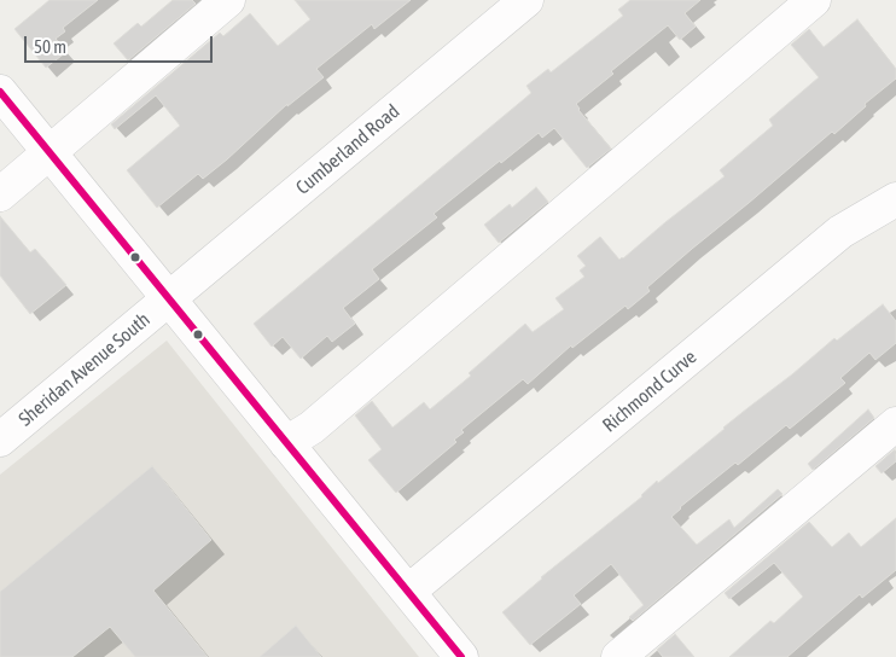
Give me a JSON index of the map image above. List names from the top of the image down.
{
  "streets": {
    "street": ["Cumberland Road", "Sheridan Avenue South", "Richmond Curve"]
  },
  "crossings": [
    ["Cumberland Road", "Sheridan Avenue South"]
  ],
  "scale_bar": "50 m"
}
